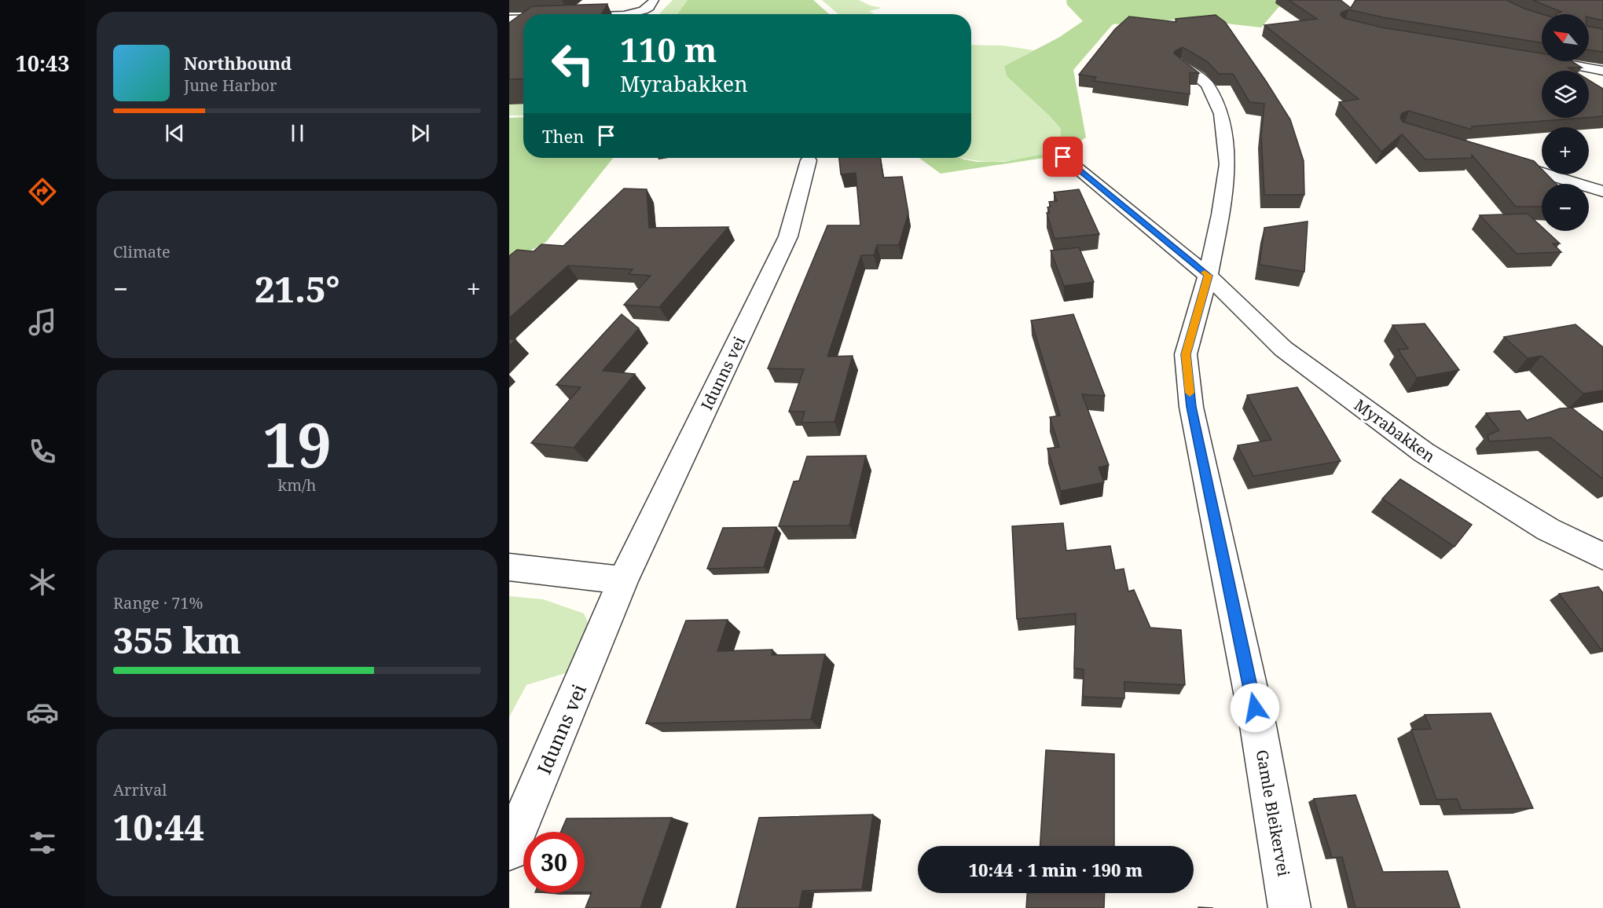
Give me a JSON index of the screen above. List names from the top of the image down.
{
  "streets": {
    "street": ["Idunns vei", "Myrabakken", "Gamle Bleikervei"]
  },
  "crossings": [
    ["Myrabakken", "Gamle Bleikervei"]
  ],
  "north": "top left",
  "page": {
    "tabs": "10:43",
    "map_buttons": ["+", "−"],
    "turn": ["110 m", "Myrabakken"],
    "song": ["Northbound", "June Harbor"],
    "then": "Then",
    "tile": [
      "Climate",
      ["19", "km/h"],
      ["Range · 71%", "355 km"],
      ["Arrival", "10:44"]
    ],
    "heat": ["−", "21.5°", "+"],
    "limit": "30",
    "trip": "10:44 · 1 min · 190 m"
  }
}
